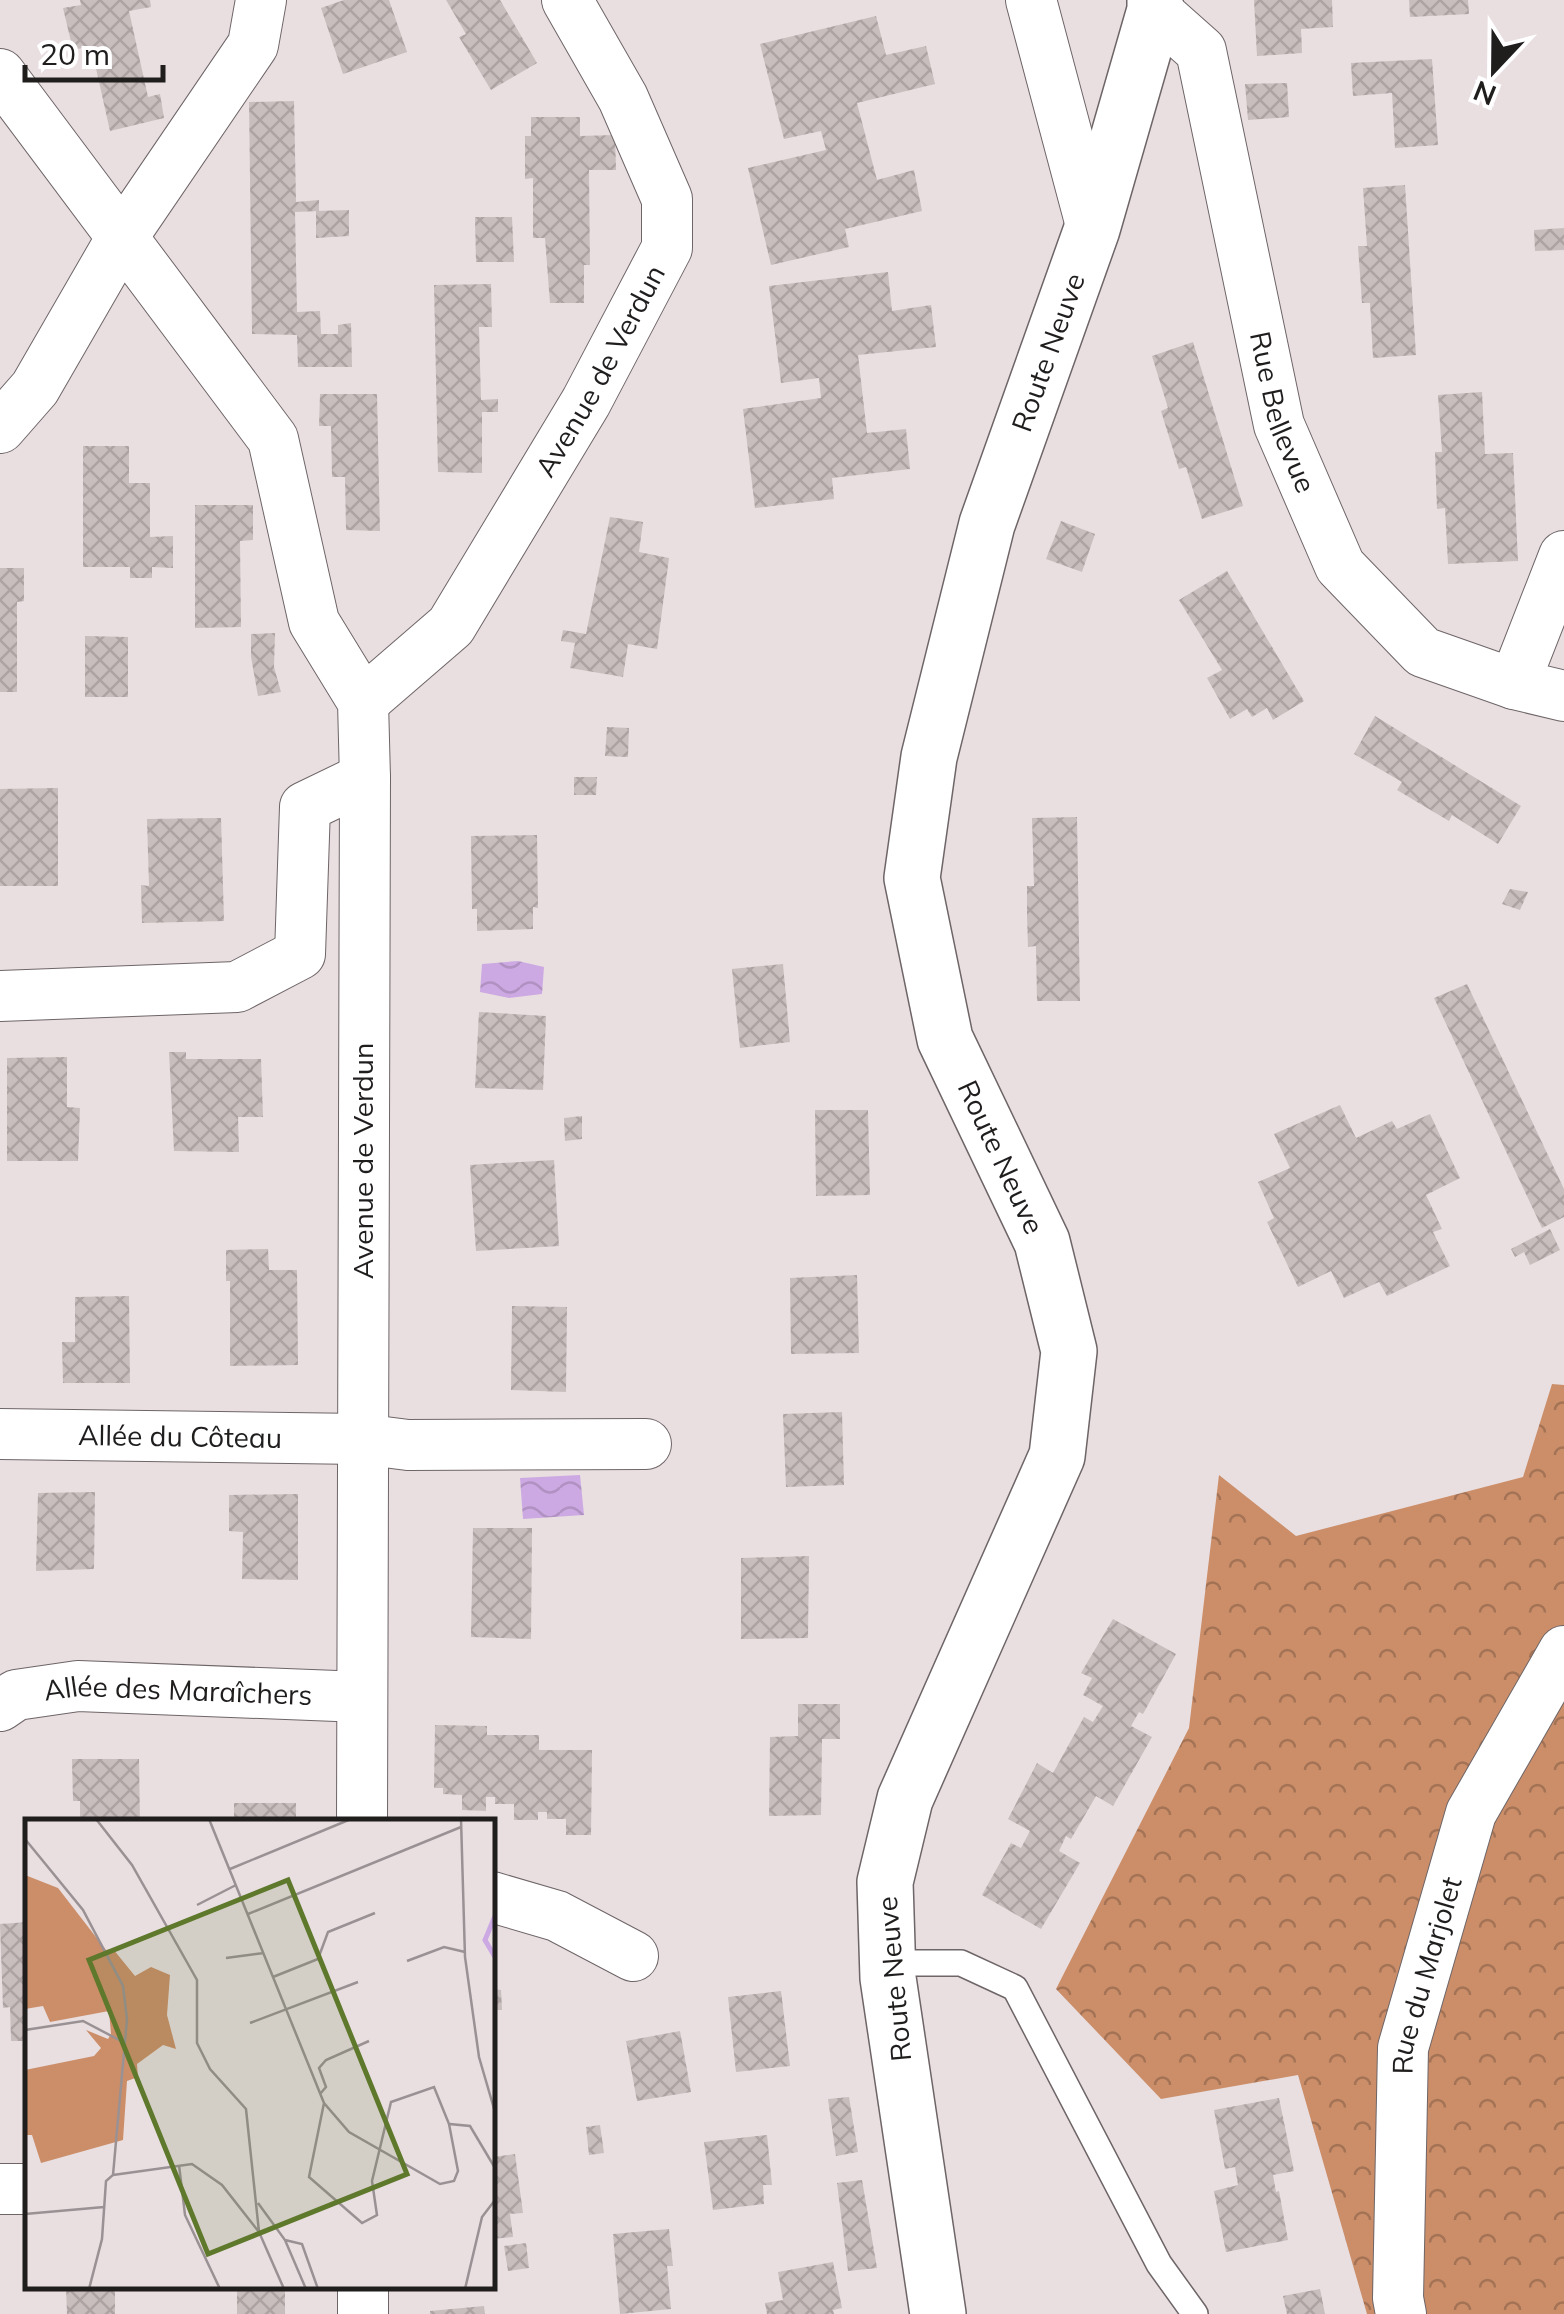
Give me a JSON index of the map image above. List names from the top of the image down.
{
  "streets": {
    "street": [
      "Route Neuve",
      "Avenue de Verdun",
      "Rue Bellevue",
      "Allée du Côteau",
      "Allée des Maraîchers",
      "Rue du Marjolet"
    ]
  },
  "crossings": [
    ["Route Neuve", "Rue Bellevue"],
    ["Avenue de Verdun", "Allée du Côteau"],
    ["Avenue de Verdun", "Allée des Maraîchers"]
  ],
  "scale_bar": "20 m",
  "north": "bottom"
}
